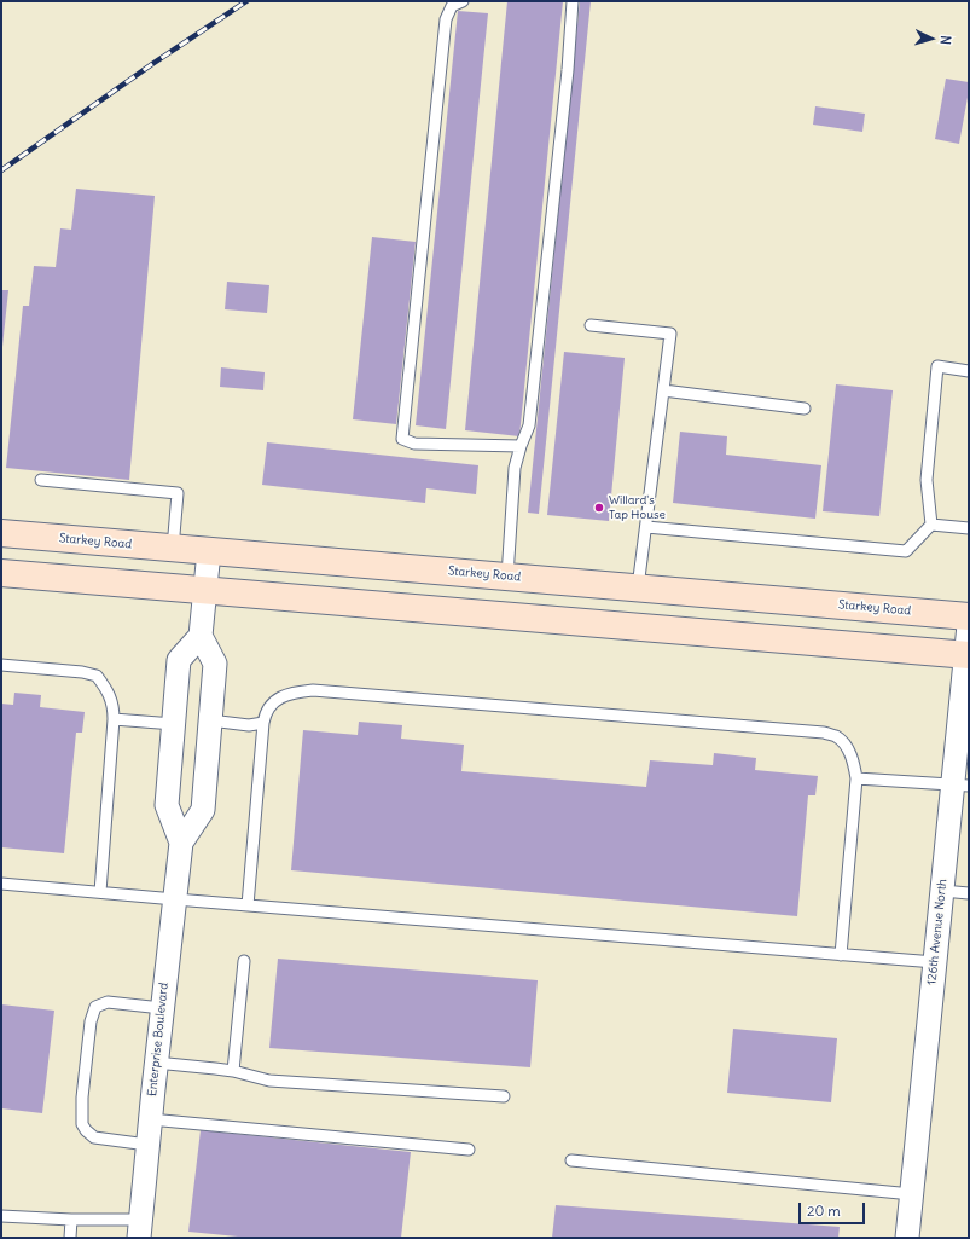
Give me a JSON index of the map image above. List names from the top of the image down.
{
  "streets": {
    "main road": ["Starkey Road"],
    "street": ["126th Avenue North", "Enterprise Boulevard"]
  },
  "places": ["Willard's Tap House"],
  "scale_bar": "20 m",
  "north": "right"
}
